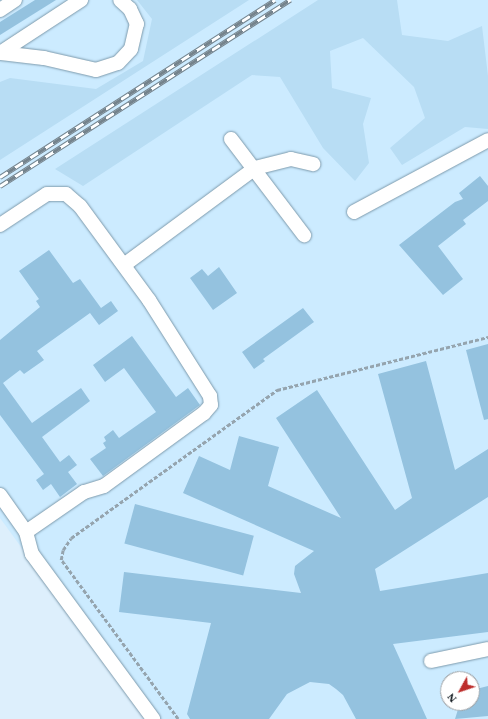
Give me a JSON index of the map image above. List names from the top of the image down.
{
  "north": "bottom left"
}
